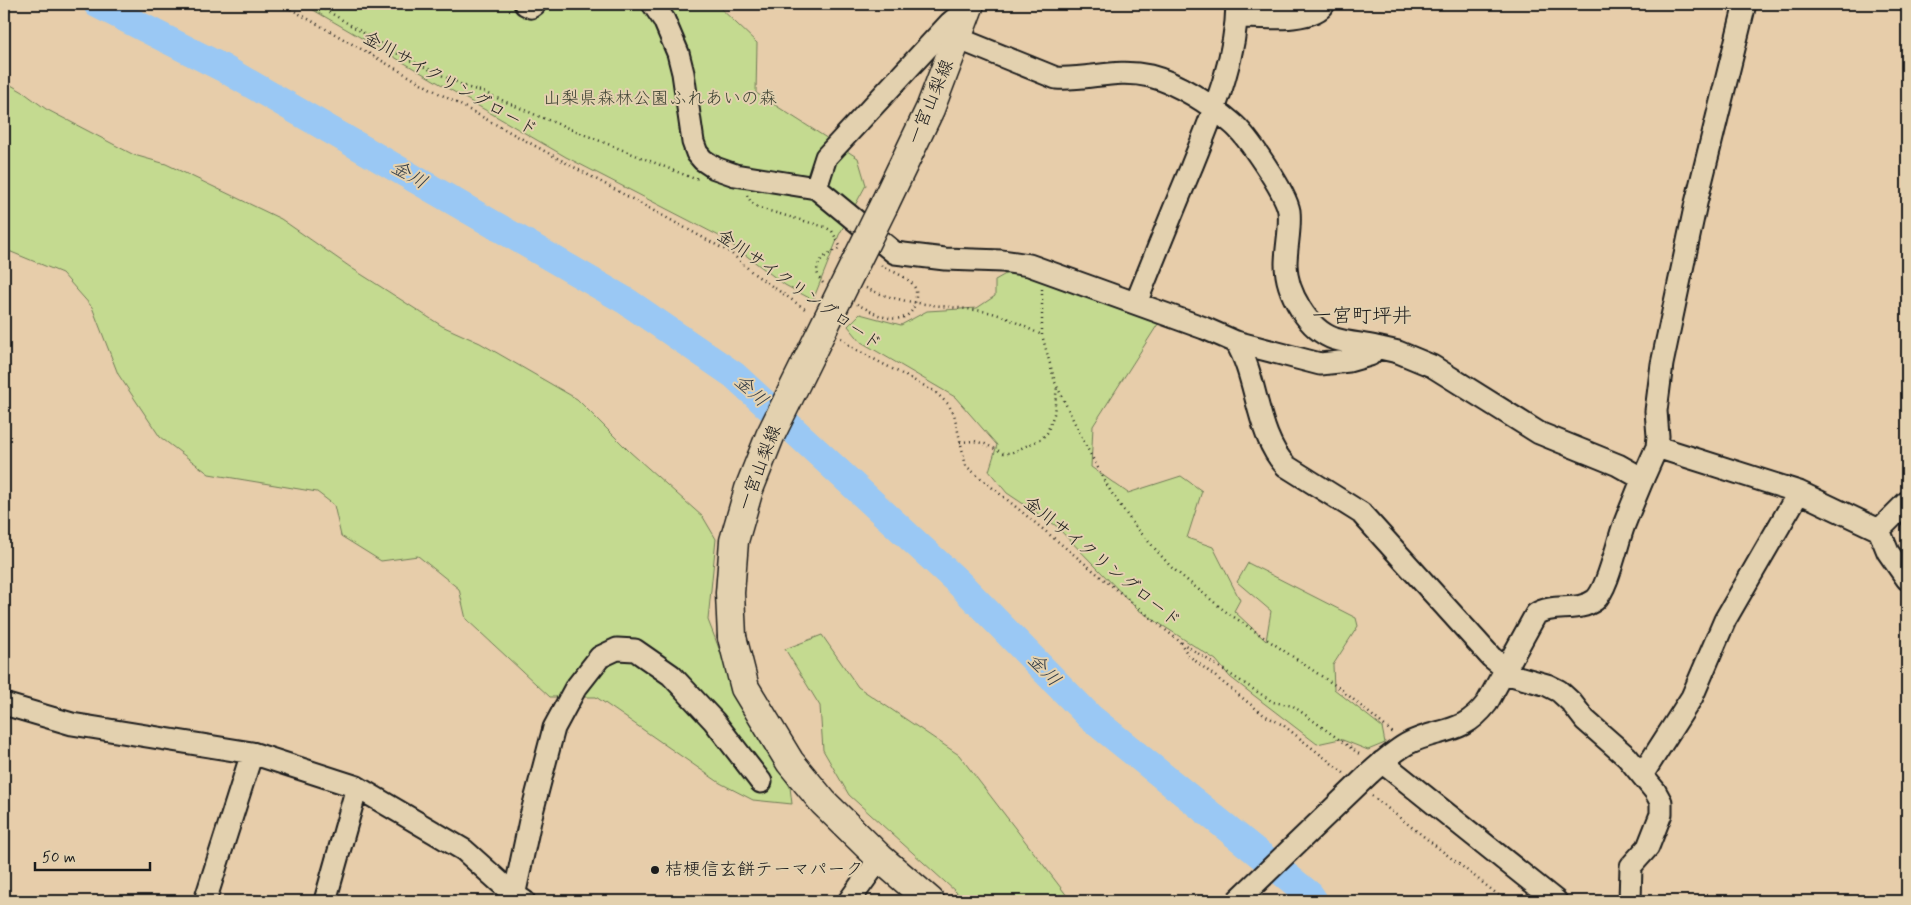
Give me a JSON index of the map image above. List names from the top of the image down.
{
  "streets": {
    "main road": ["一宮山梨線"],
    "path": ["金川サイクリングロード"]
  },
  "districts": ["一宮町坪井"],
  "water": ["金川"],
  "parks": ["山梨県森林公園ふれあいの森"],
  "places": ["桔梗信玄餅テーマパーク"],
  "scale_bar": "50 m"
}
